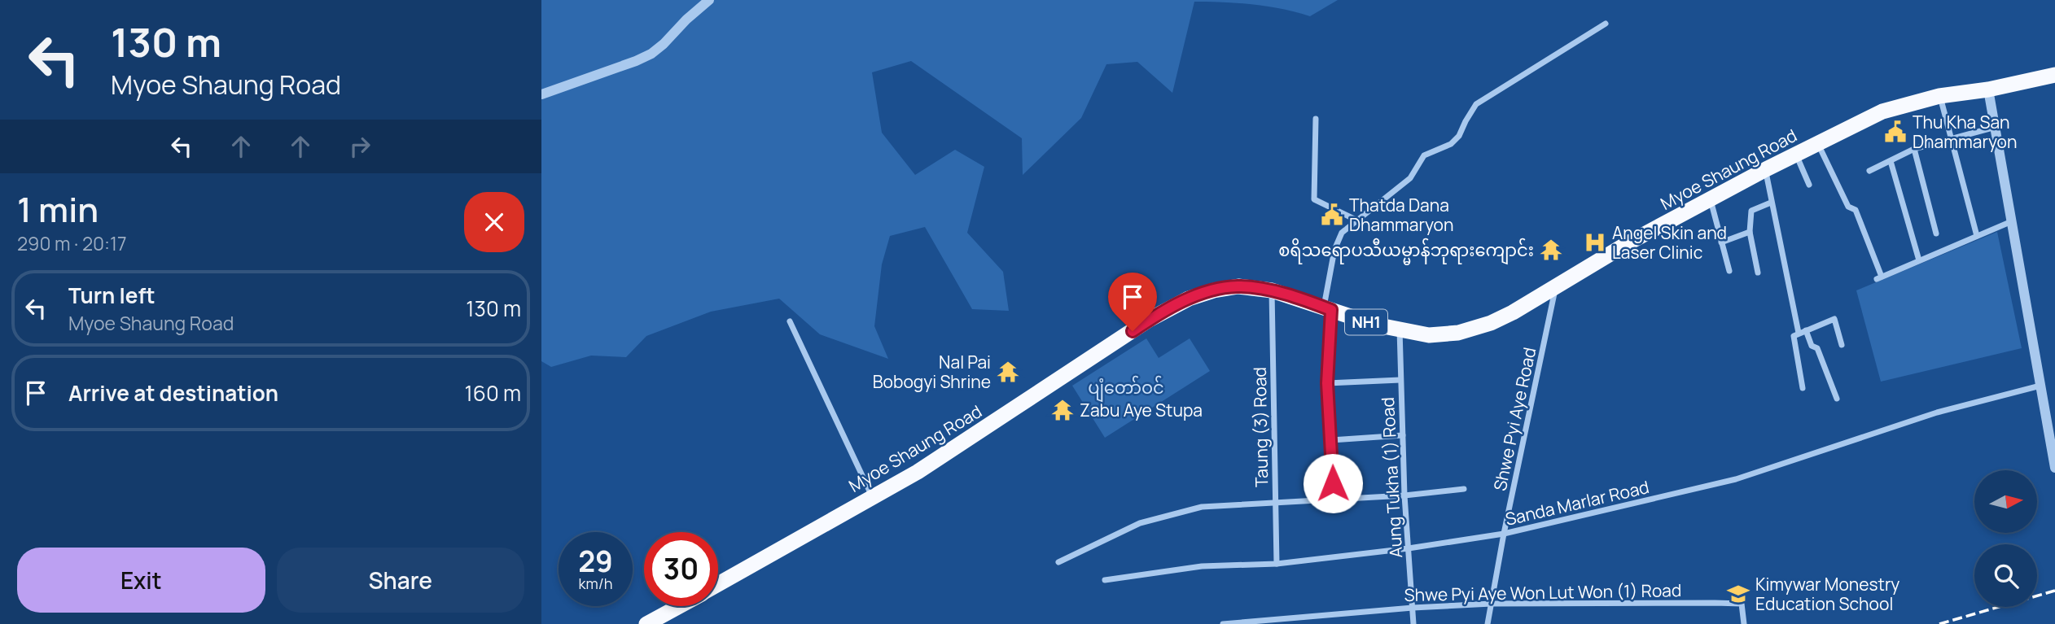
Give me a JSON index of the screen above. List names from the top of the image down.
{
  "streets": {
    "highway": ["Myoe Shaung Road", "NH1"],
    "street": [
      "Shwe Pyi Aye Road",
      "Taung (3) Road",
      "Aung Tukha (1) Road",
      "Sanda Marlar Road",
      "Shwe Pyi Aye Won Lut Won (1) Road"
    ]
  },
  "crossings": [
    ["Myoe Shaung Road", "Shwe Pyi Aye Road"],
    ["Myoe Shaung Road", "Taung (3) Road"],
    ["Myoe Shaung Road", "Aung Tukha (1) Road"],
    ["Shwe Pyi Aye Road", "Sanda Marlar Road"],
    ["Shwe Pyi Aye Road", "Shwe Pyi Aye Won Lut Won (1) Road"],
    ["Taung (3) Road", "Sanda Marlar Road"],
    ["Aung Tukha (1) Road", "Sanda Marlar Road"],
    ["Aung Tukha (1) Road", "Shwe Pyi Aye Won Lut Won (1) Road"]
  ],
  "parks": ["ပျံတော်ဝင်"],
  "places": {
    "public building": ["Thu Kha San Dhammaryon", "Thatda Dana Dhammaryon"],
    "hospital": ["Angel Skin and Laser Clinic"],
    "temple": ["စရိသရောပသီယမ္မာန်ဘုရားကျောင်း", "Nal Pai Bobogyi Shrine", "Zabu Aye Stupa"],
    "school or university": ["Kimywar Monestry Education School"]
  },
  "north": "right",
  "page": {
    "turn": ["130 m", "Myoe Shaung Road"],
    "heading": ["1 min", "290 m · 20:17"],
    "list": [
      {
        "name": "Turn left",
        "note": "Myoe Shaung Road",
        "value": "130 m"
      },
      {
        "name": "Arrive at destination",
        "value": "160 m"
      }
    ],
    "speed": "29 km/h",
    "limit": "30",
    "buttons": ["Exit", "Share"]
  }
}
